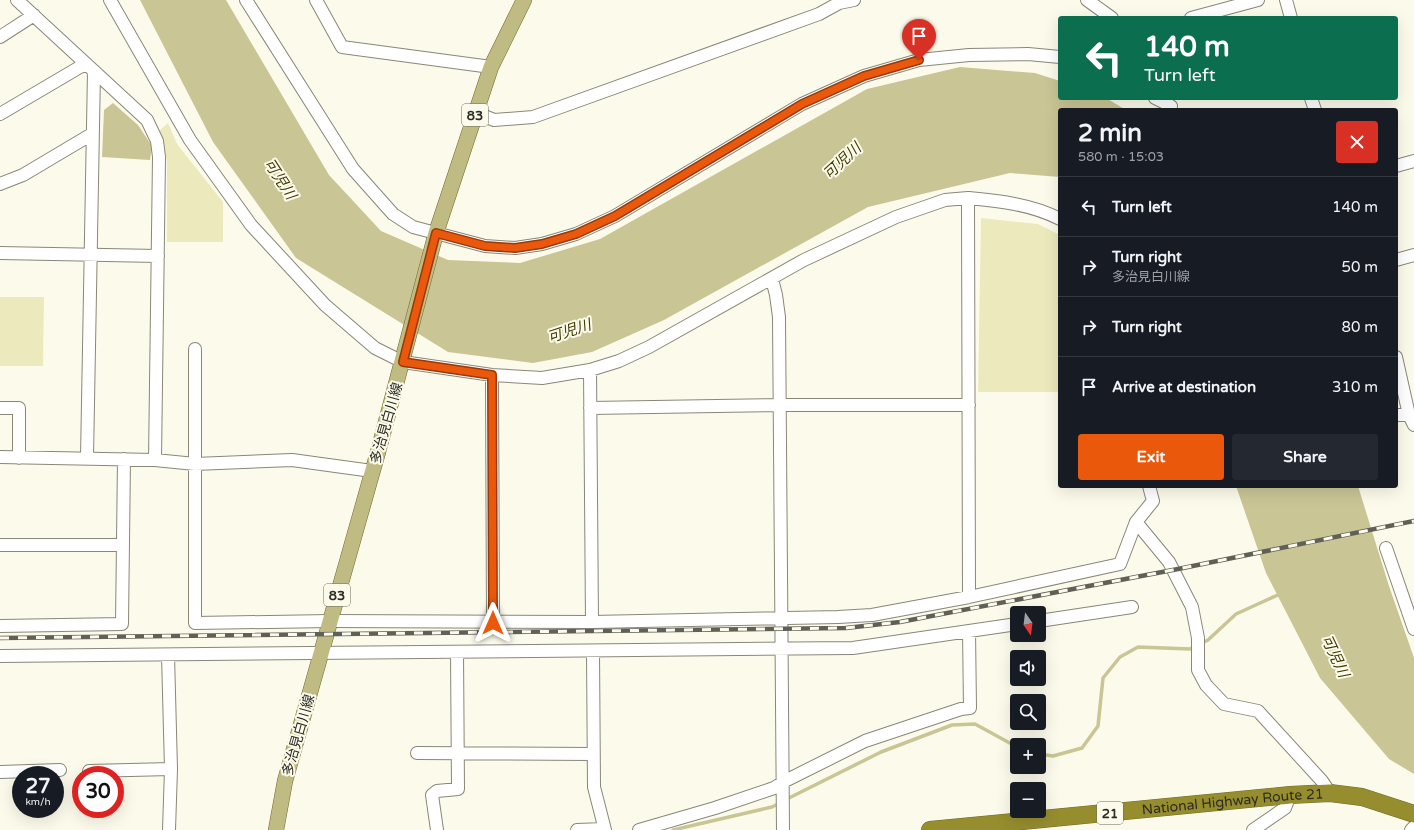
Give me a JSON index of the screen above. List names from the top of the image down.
{
  "streets": {
    "highway": ["National Highway Route 21", "21"],
    "main road": ["83", "多治見白川線"]
  },
  "water": ["可児川"],
  "north": "bottom",
  "page": {
    "turn": ["140 m", "Turn left"],
    "heading": ["2 min", "580 m · 15:03"],
    "list": [
      {
        "name": "Turn left",
        "value": "140 m"
      },
      {
        "name": "Turn right",
        "note": "多治見白川線",
        "value": "50 m"
      },
      {
        "name": "Turn right",
        "value": "80 m"
      },
      {
        "name": "Arrive at destination",
        "value": "310 m"
      }
    ],
    "buttons": ["Exit", "Share"],
    "map_buttons": ["+", "−"],
    "speed": "27 km/h",
    "limit": "30"
  }
}
